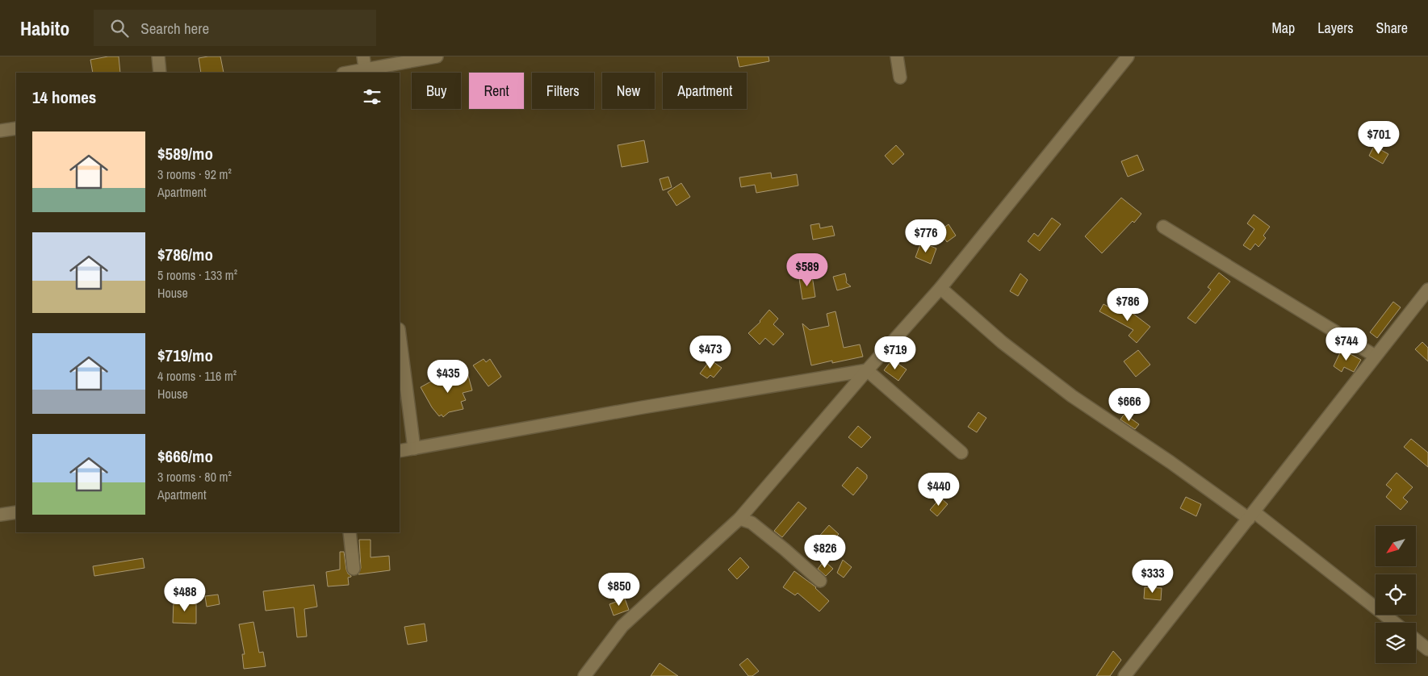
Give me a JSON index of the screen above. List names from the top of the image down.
{
  "north": "bottom left",
  "page": {
    "header": "Habito",
    "search": "Search here",
    "nav": ["Map", "Layers", "Share"],
    "chip": [
      "Buy",
      "Rent",
      "Filters",
      "New",
      "Apartment"
    ],
    "heading": "14 homes",
    "price": [
      "$701",
      "$776",
      "$589",
      "$786",
      "$744",
      "$473",
      "$719",
      "$435",
      "$666",
      "$440",
      "$826",
      "$333",
      "$850",
      "$488"
    ],
    "list": [
      {
        "name": "$589/mo",
        "note": "3 rooms · 92 m² · Apartment"
      },
      {
        "name": "$786/mo",
        "note": "5 rooms · 133 m² · House"
      },
      {
        "name": "$719/mo",
        "note": "4 rooms · 116 m² · House"
      },
      {
        "name": "$666/mo",
        "note": "3 rooms · 80 m² · Apartment"
      }
    ]
  }
}
